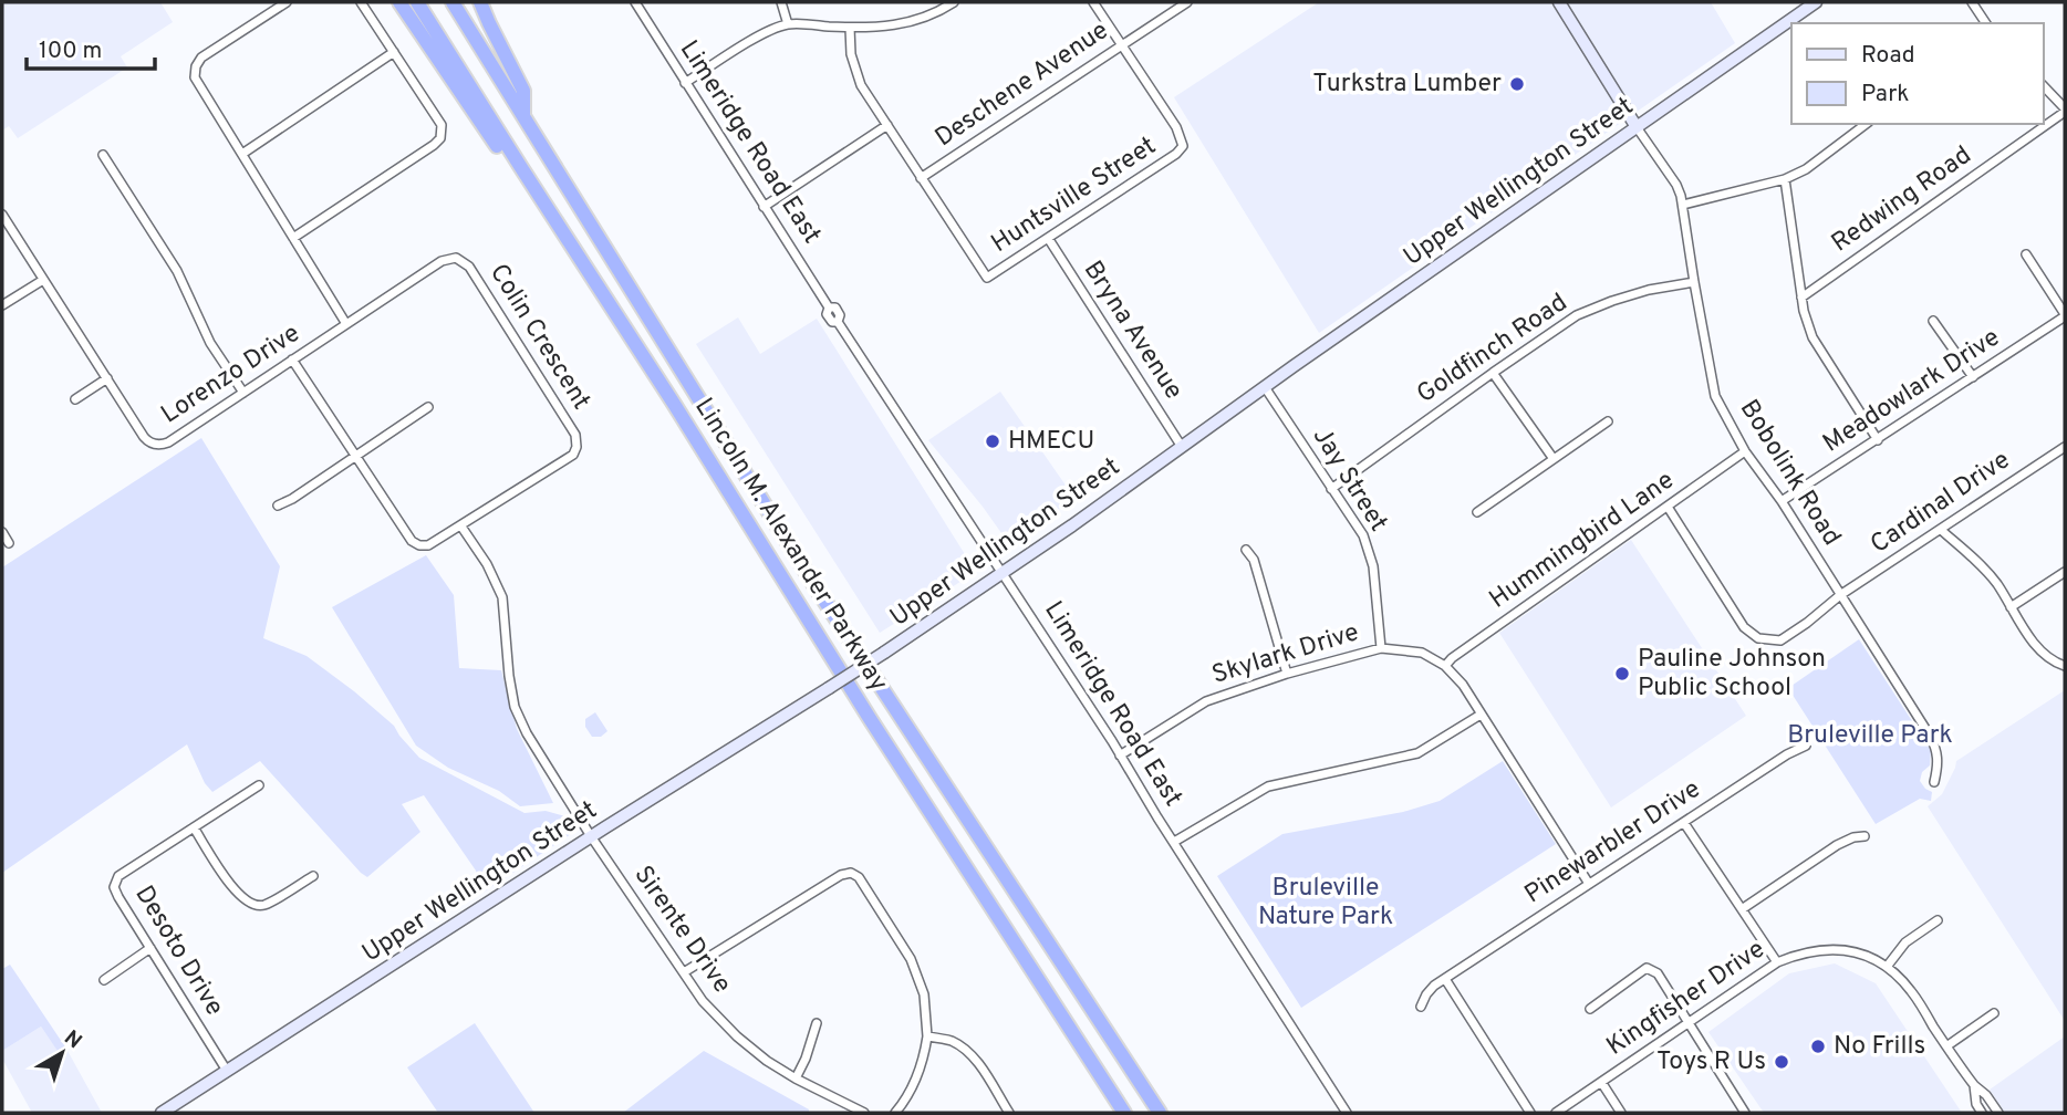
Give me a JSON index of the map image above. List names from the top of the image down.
{
  "streets": {
    "highway": ["Lincoln M. Alexander Parkway"],
    "main road": ["Upper Wellington Street"],
    "street": [
      "Deschene Avenue",
      "Limeridge Road East",
      "Huntsville Street",
      "Redwing Road",
      "Bryna Avenue",
      "Colin Crescent",
      "Goldfinch Road",
      "Lorenzo Drive",
      "Meadowlark Drive",
      "Bobolink Road",
      "Jay Street",
      "Cardinal Drive",
      "Hummingbird Lane",
      "Skylark Drive",
      "Pinewarbler Drive",
      "Sirente Drive",
      "Desoto Drive",
      "Kingfisher Drive"
    ]
  },
  "crossings": [
    ["Deschene Avenue", "Huntsville Street"],
    ["Limeridge Road East", "Upper Wellington Street"],
    ["Limeridge Road East", "Skylark Drive"],
    ["Upper Wellington Street", "Bryna Avenue"],
    ["Upper Wellington Street", "Bobolink Road"],
    ["Upper Wellington Street", "Jay Street"],
    ["Upper Wellington Street", "Sirente Drive"],
    ["Upper Wellington Street", "Desoto Drive"],
    ["Huntsville Street", "Bryna Avenue"],
    ["Colin Crescent", "Lorenzo Drive"],
    ["Colin Crescent", "Sirente Drive"],
    ["Goldfinch Road", "Bobolink Road"],
    ["Goldfinch Road", "Jay Street"],
    ["Meadowlark Drive", "Bobolink Road"],
    ["Bobolink Road", "Cardinal Drive"],
    ["Bobolink Road", "Hummingbird Lane"],
    ["Jay Street", "Skylark Drive"],
    ["Cardinal Drive", "Hummingbird Lane"],
    ["Hummingbird Lane", "Skylark Drive"],
    ["Skylark Drive", "Pinewarbler Drive"]
  ],
  "parks": ["Bruleville Park", "Bruleville Nature Park"],
  "places": [
    "Turkstra Lumber",
    "HMECU",
    "Pauline Johnson Public School",
    "No Frills",
    "Toys R Us"
  ],
  "legend": ["Road", "Park"],
  "scale_bar": "100 m",
  "north": "top right"
}
